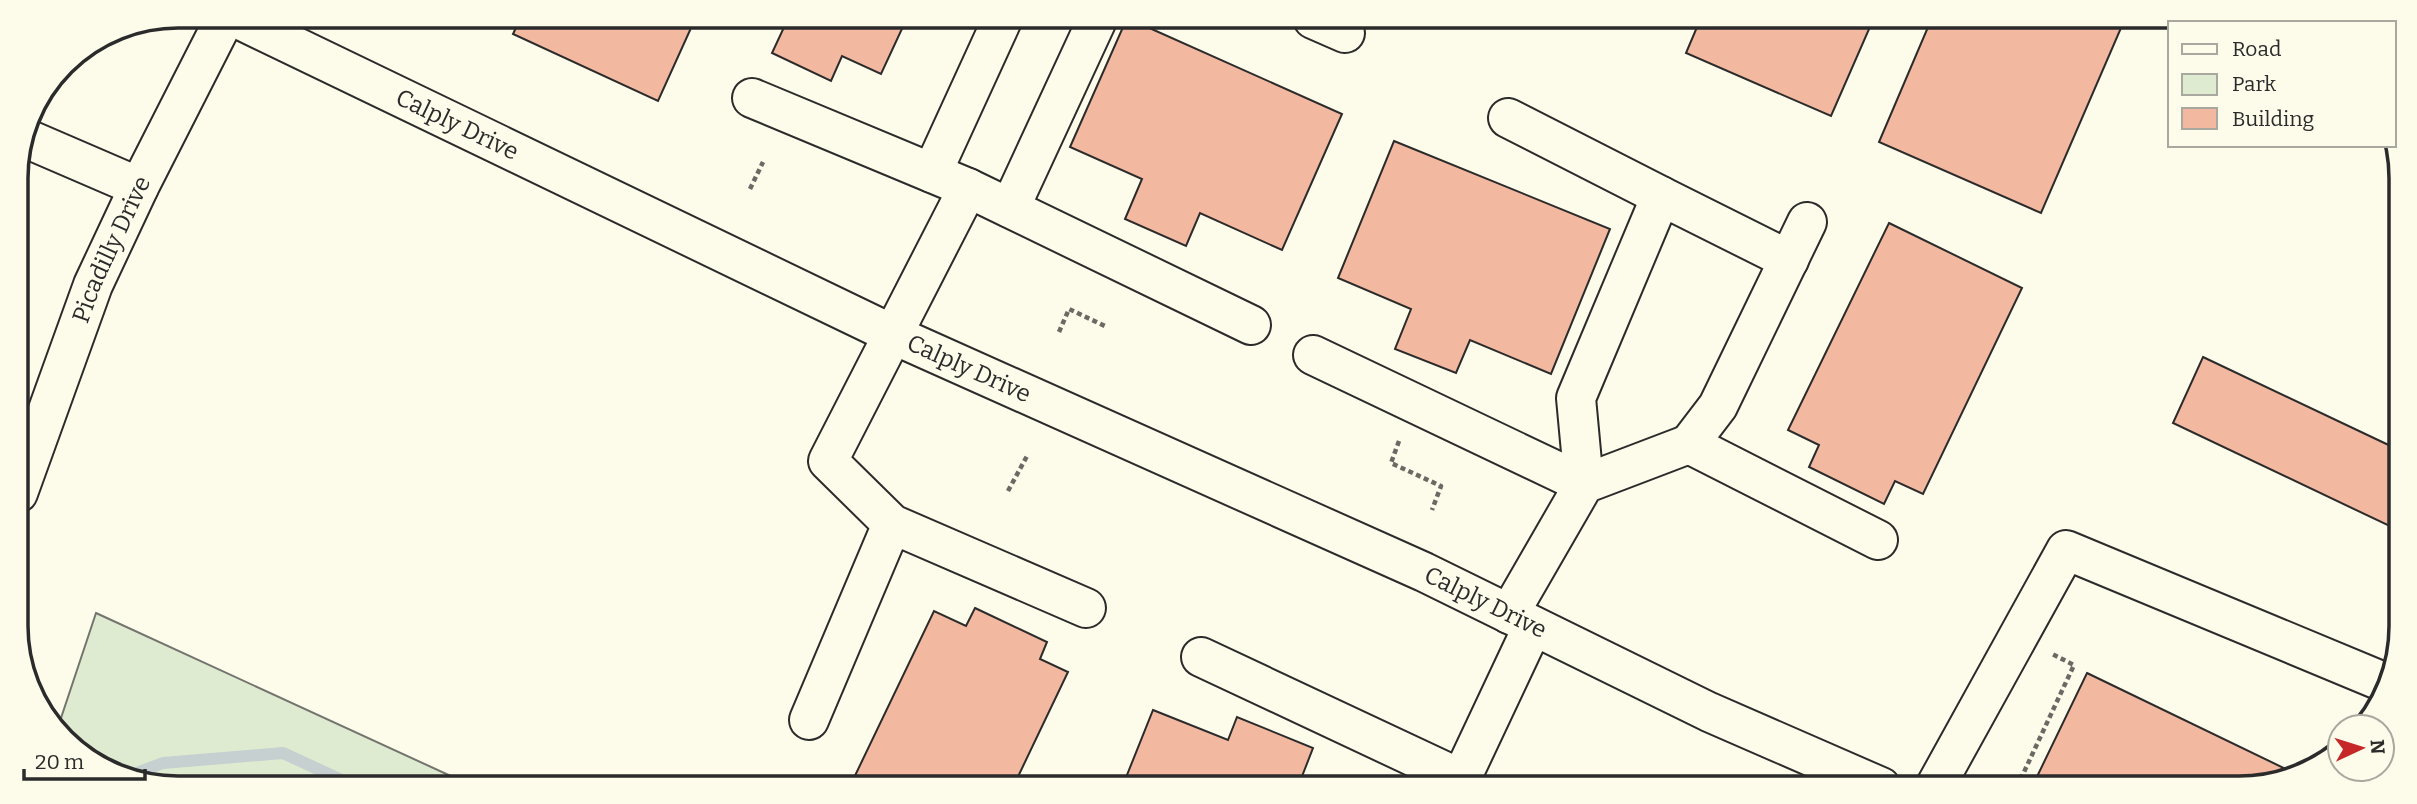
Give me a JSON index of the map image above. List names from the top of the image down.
{
  "streets": {
    "street": ["Calply Drive", "Picadilly Drive"]
  },
  "legend": ["Road", "Park", "Building"],
  "scale_bar": "20 m",
  "north": "right"
}
